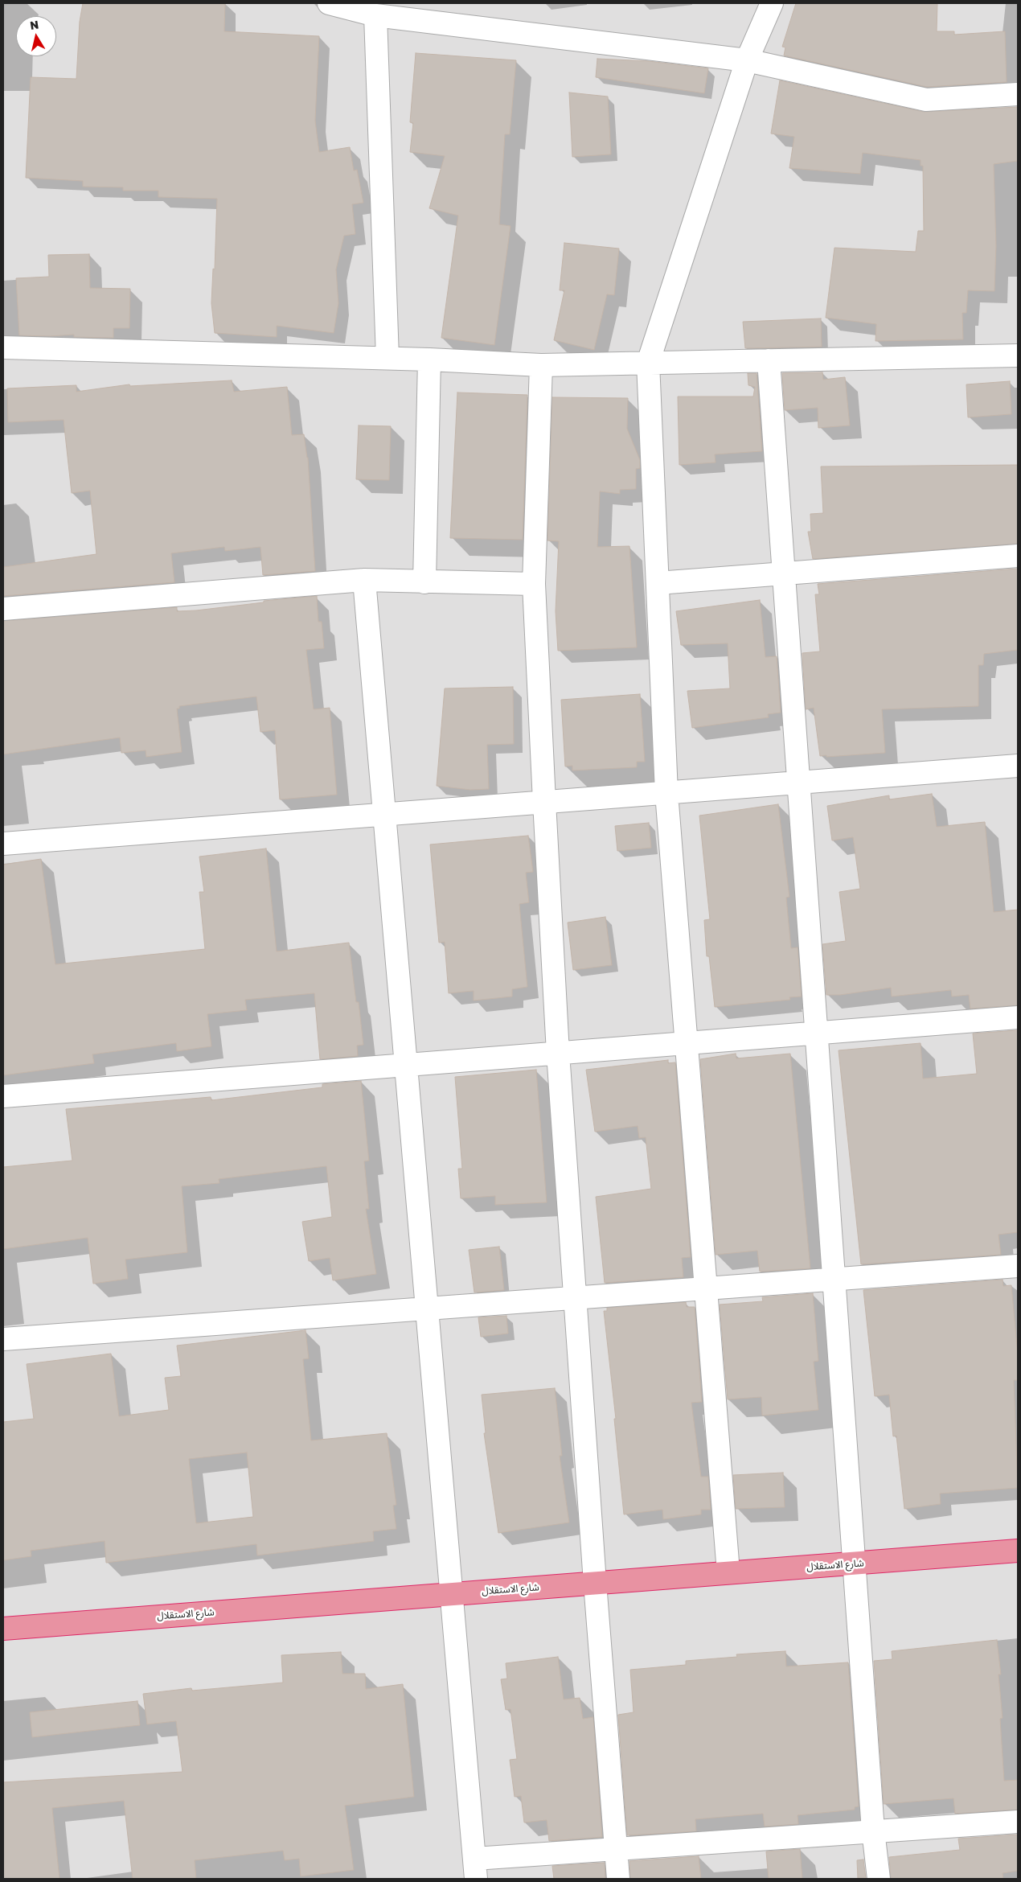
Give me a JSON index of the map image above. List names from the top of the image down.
{
  "streets": {
    "highway": ["شارع الاستقلال"]
  },
  "north": "top"
}
